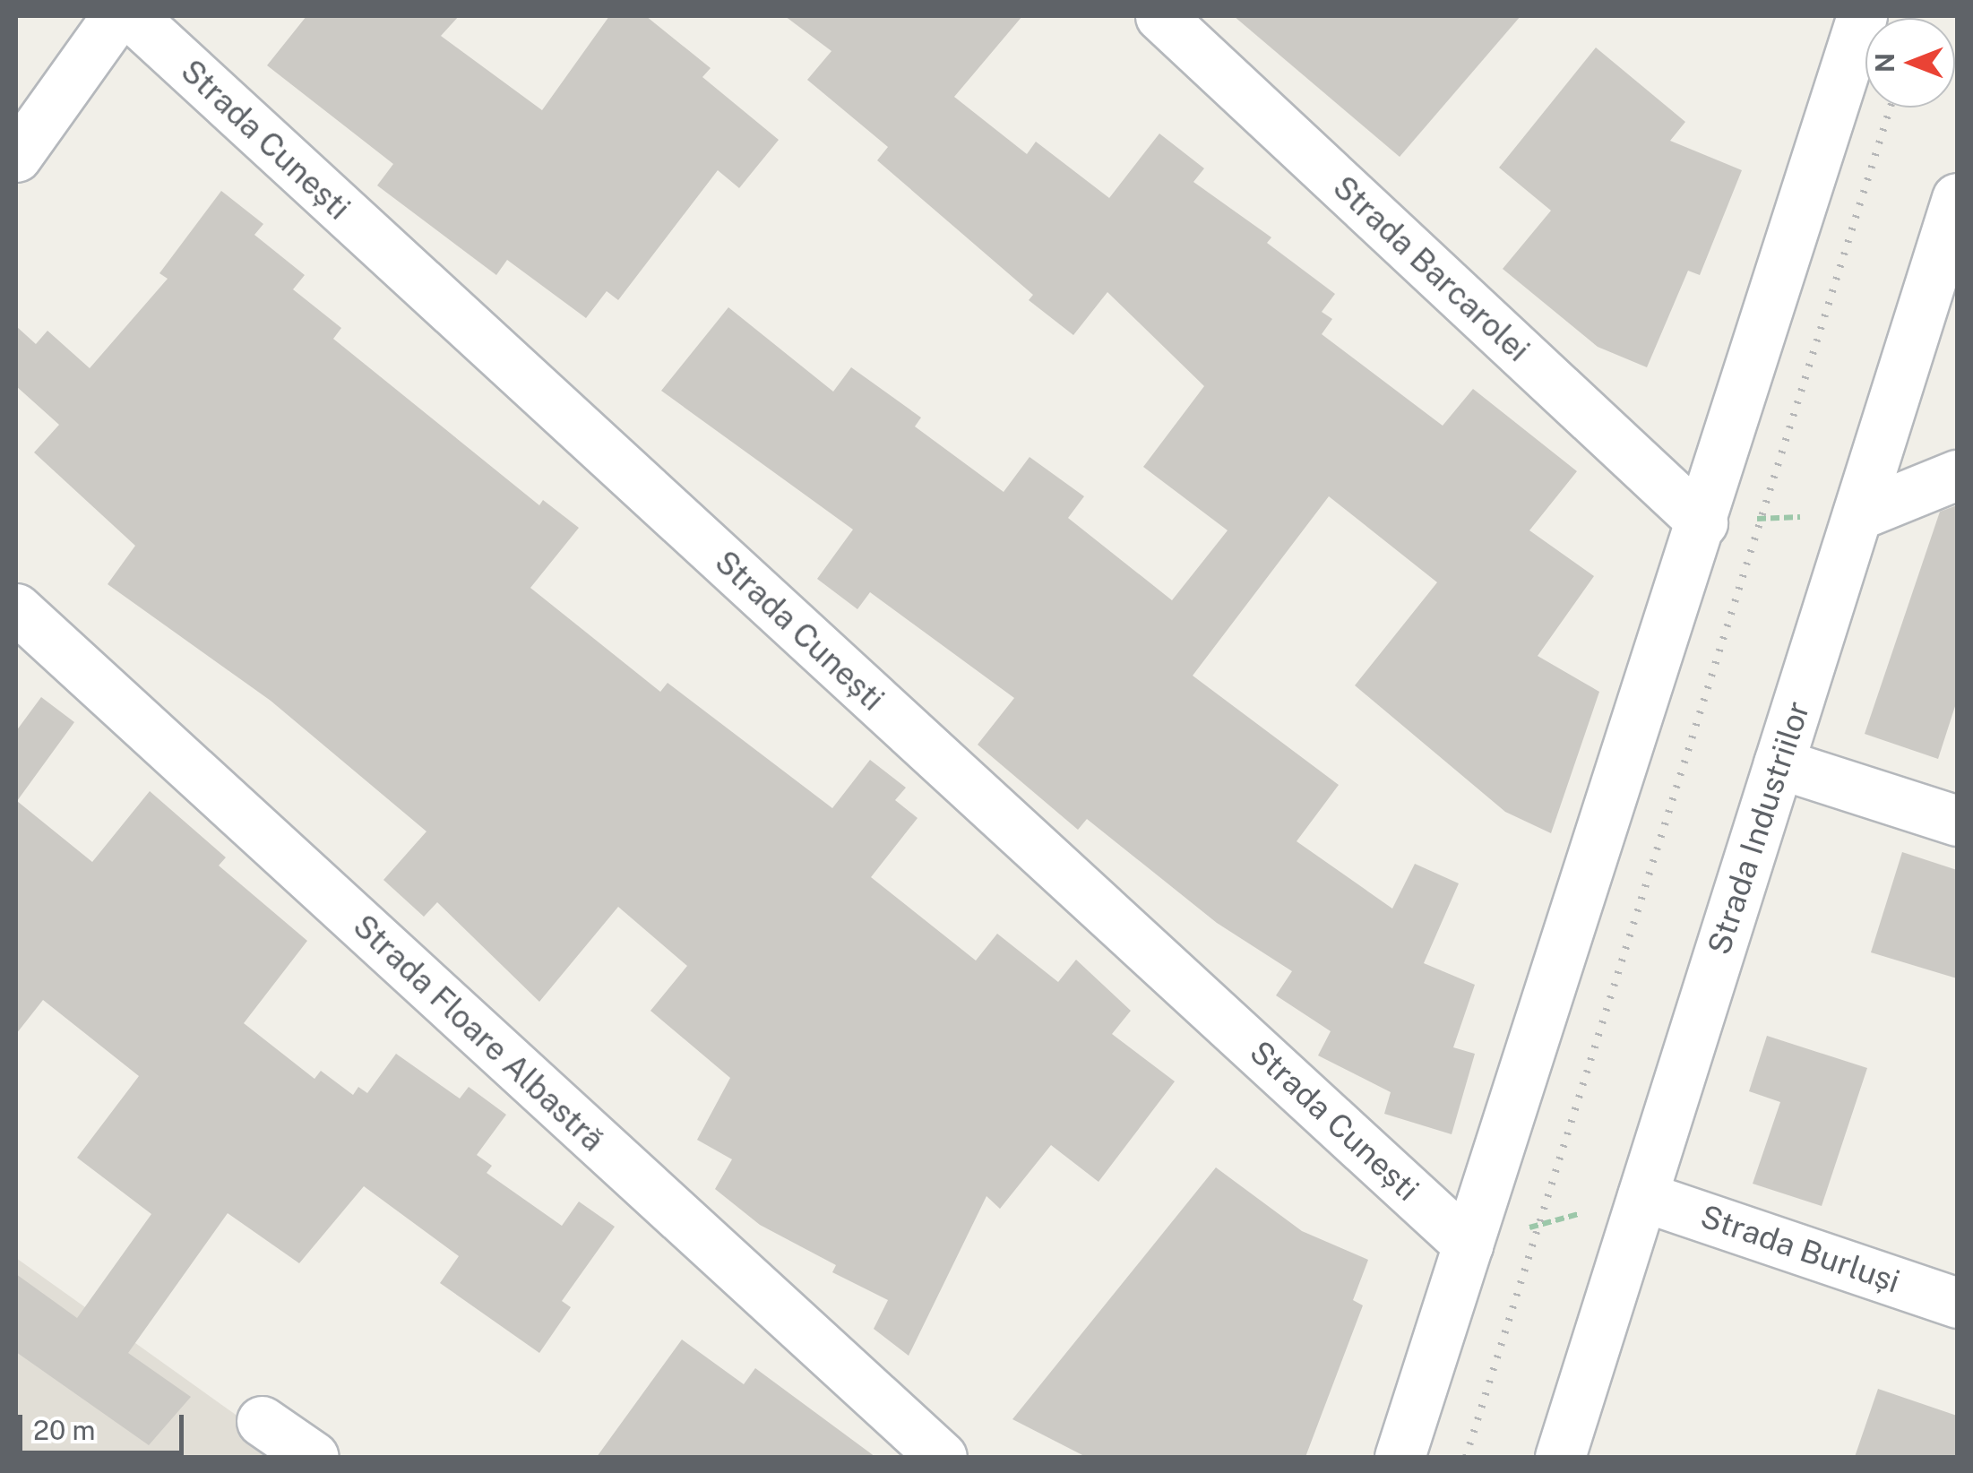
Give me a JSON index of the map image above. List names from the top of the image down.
{
  "streets": {
    "street": [
      "Strada Cunești",
      "Strada Barcarolei",
      "Strada Industriilor",
      "Strada Floare Albastră",
      "Strada Burluși"
    ]
  },
  "crossings": [
    ["Strada Industriilor", "Strada Burluși"]
  ],
  "scale_bar": "20 m",
  "north": "left"
}
